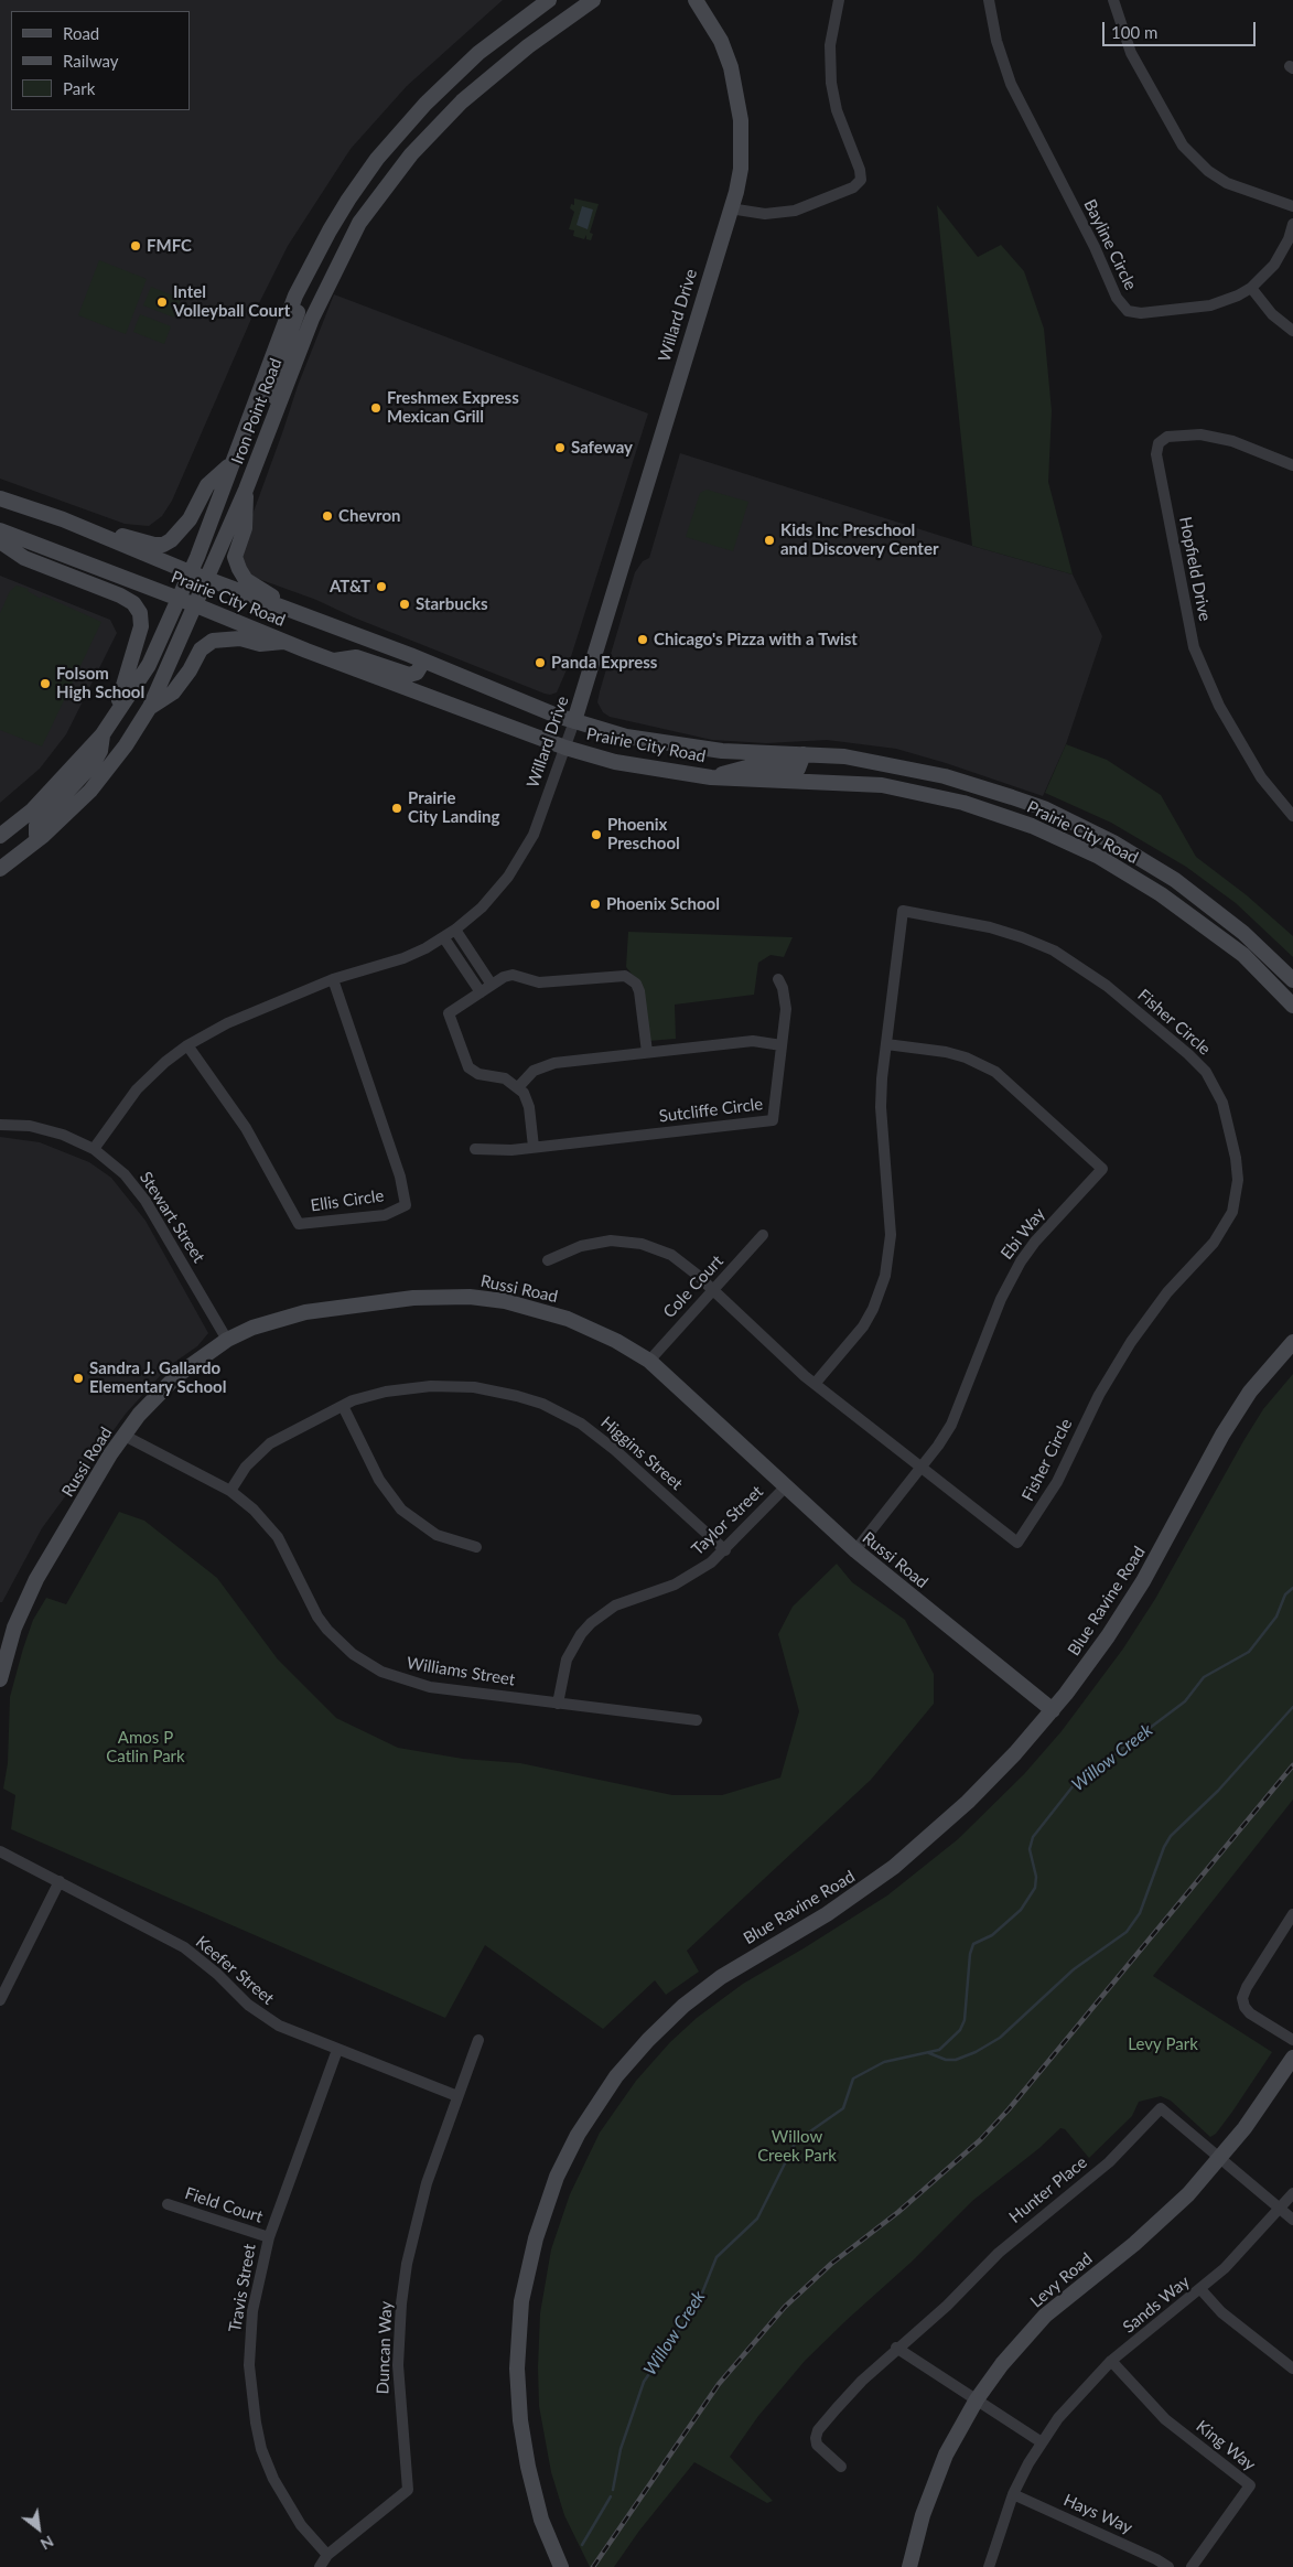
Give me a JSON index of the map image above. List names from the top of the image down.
{
  "streets": {
    "main road": [
      "Willard Drive",
      "Iron Point Road",
      "Prairie City Road",
      "Russi Road",
      "Blue Ravine Road",
      "Levy Road"
    ],
    "street": [
      "Bayline Circle",
      "Hopfield Drive",
      "Fisher Circle",
      "Sutcliffe Circle",
      "Ellis Circle",
      "Stewart Street",
      "Ebi Way",
      "Cole Court",
      "Higgins Street",
      "Taylor Street",
      "Williams Street",
      "Keefer Street",
      "Hunter Place",
      "Field Court",
      "Travis Street",
      "Sands Way",
      "Duncan Way",
      "King Way",
      "Hays Way"
    ]
  },
  "crossings": [
    ["Willard Drive", "Prairie City Road"],
    ["Willard Drive", "Ellis Circle"],
    ["Willard Drive", "Stewart Street"],
    ["Iron Point Road", "Prairie City Road"],
    ["Fisher Circle", "Ebi Way"],
    ["Fisher Circle", "Cole Court"],
    ["Stewart Street", "Russi Road"],
    ["Ebi Way", "Russi Road"],
    ["Cole Court", "Russi Road"],
    ["Russi Road", "Taylor Street"],
    ["Russi Road", "Blue Ravine Road"],
    ["Russi Road", "Williams Street"],
    ["Higgins Street", "Taylor Street"],
    ["Higgins Street", "Williams Street"],
    ["Taylor Street", "Williams Street"],
    ["Keefer Street", "Travis Street"],
    ["Keefer Street", "Duncan Way"],
    ["Hunter Place", "Levy Road"],
    ["Field Court", "Travis Street"],
    ["Travis Street", "Duncan Way"],
    ["Sands Way", "King Way"],
    ["Sands Way", "Hays Way"]
  ],
  "water": ["Willow Creek"],
  "parks": ["Amos P Catlin Park", "Levy Park", "Willow Creek Park"],
  "places": [
    "FMFC",
    "Intel Volleyball Court",
    "Freshmex Express Mexican Grill",
    "Safeway",
    "Chevron",
    "Kids Inc Preschool and Discovery Center",
    "AT&T",
    "Starbucks",
    "Chicago's Pizza with a Twist",
    "Panda Express",
    "Folsom High School",
    "Prairie City Landing",
    "Phoenix Preschool",
    "Phoenix School",
    "Sandra J. Gallardo Elementary School"
  ],
  "legend": ["Road", "Railway", "Park"],
  "scale_bar": "100 m",
  "north": "bottom right"
}
